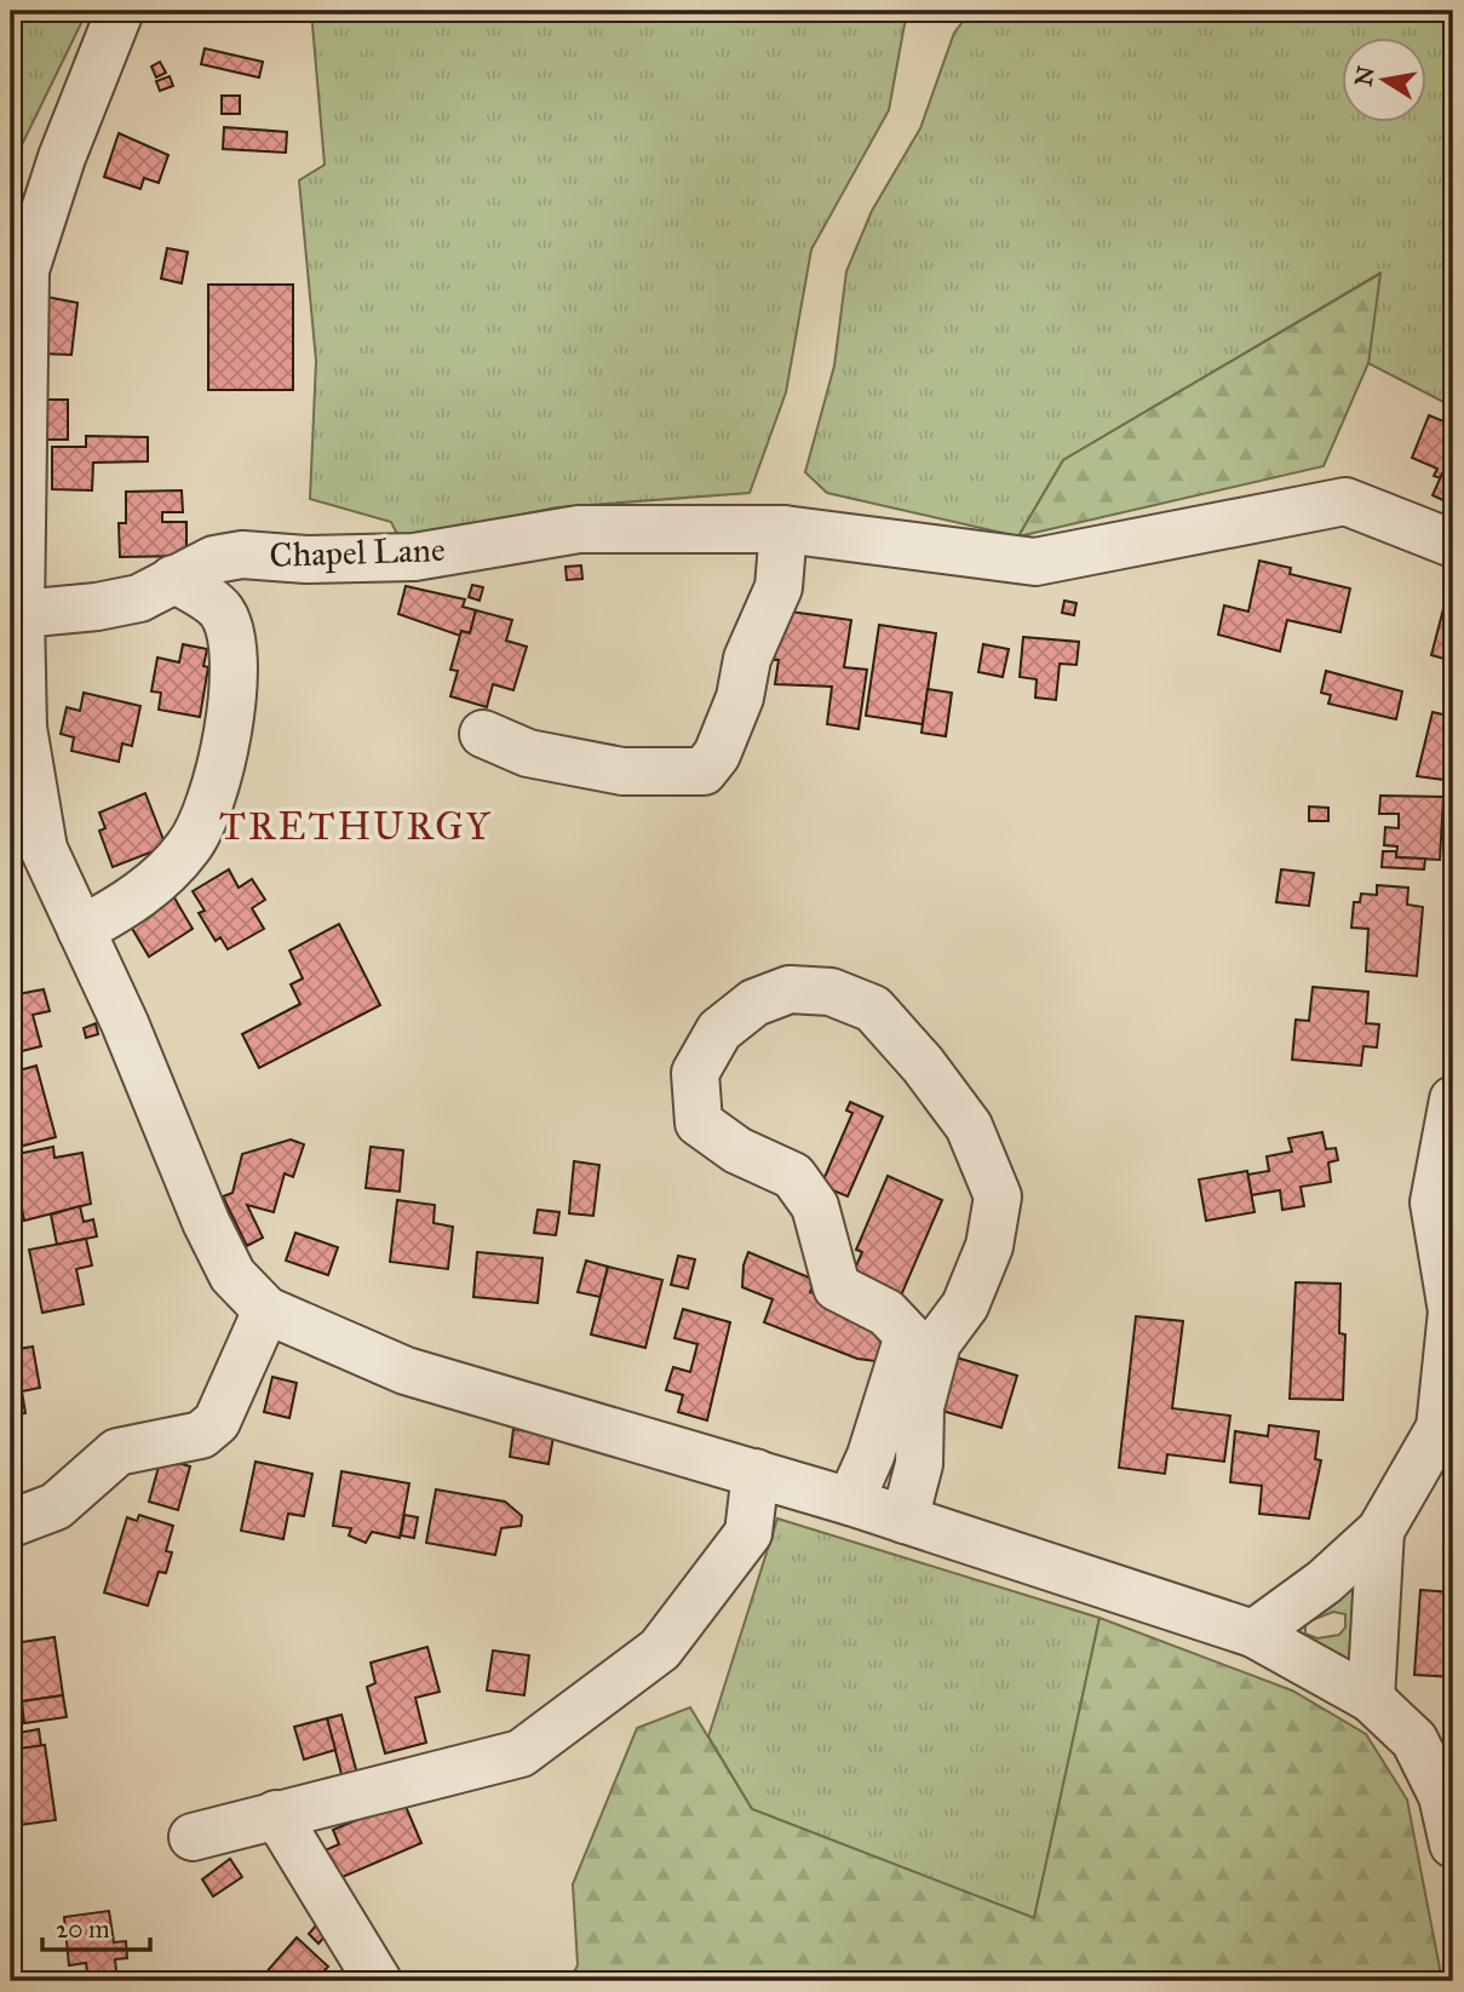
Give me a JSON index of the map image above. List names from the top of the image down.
{
  "streets": {
    "street": ["Chapel Lane"]
  },
  "districts": ["TRETHURGY"],
  "scale_bar": "20 m",
  "north": "left"
}
